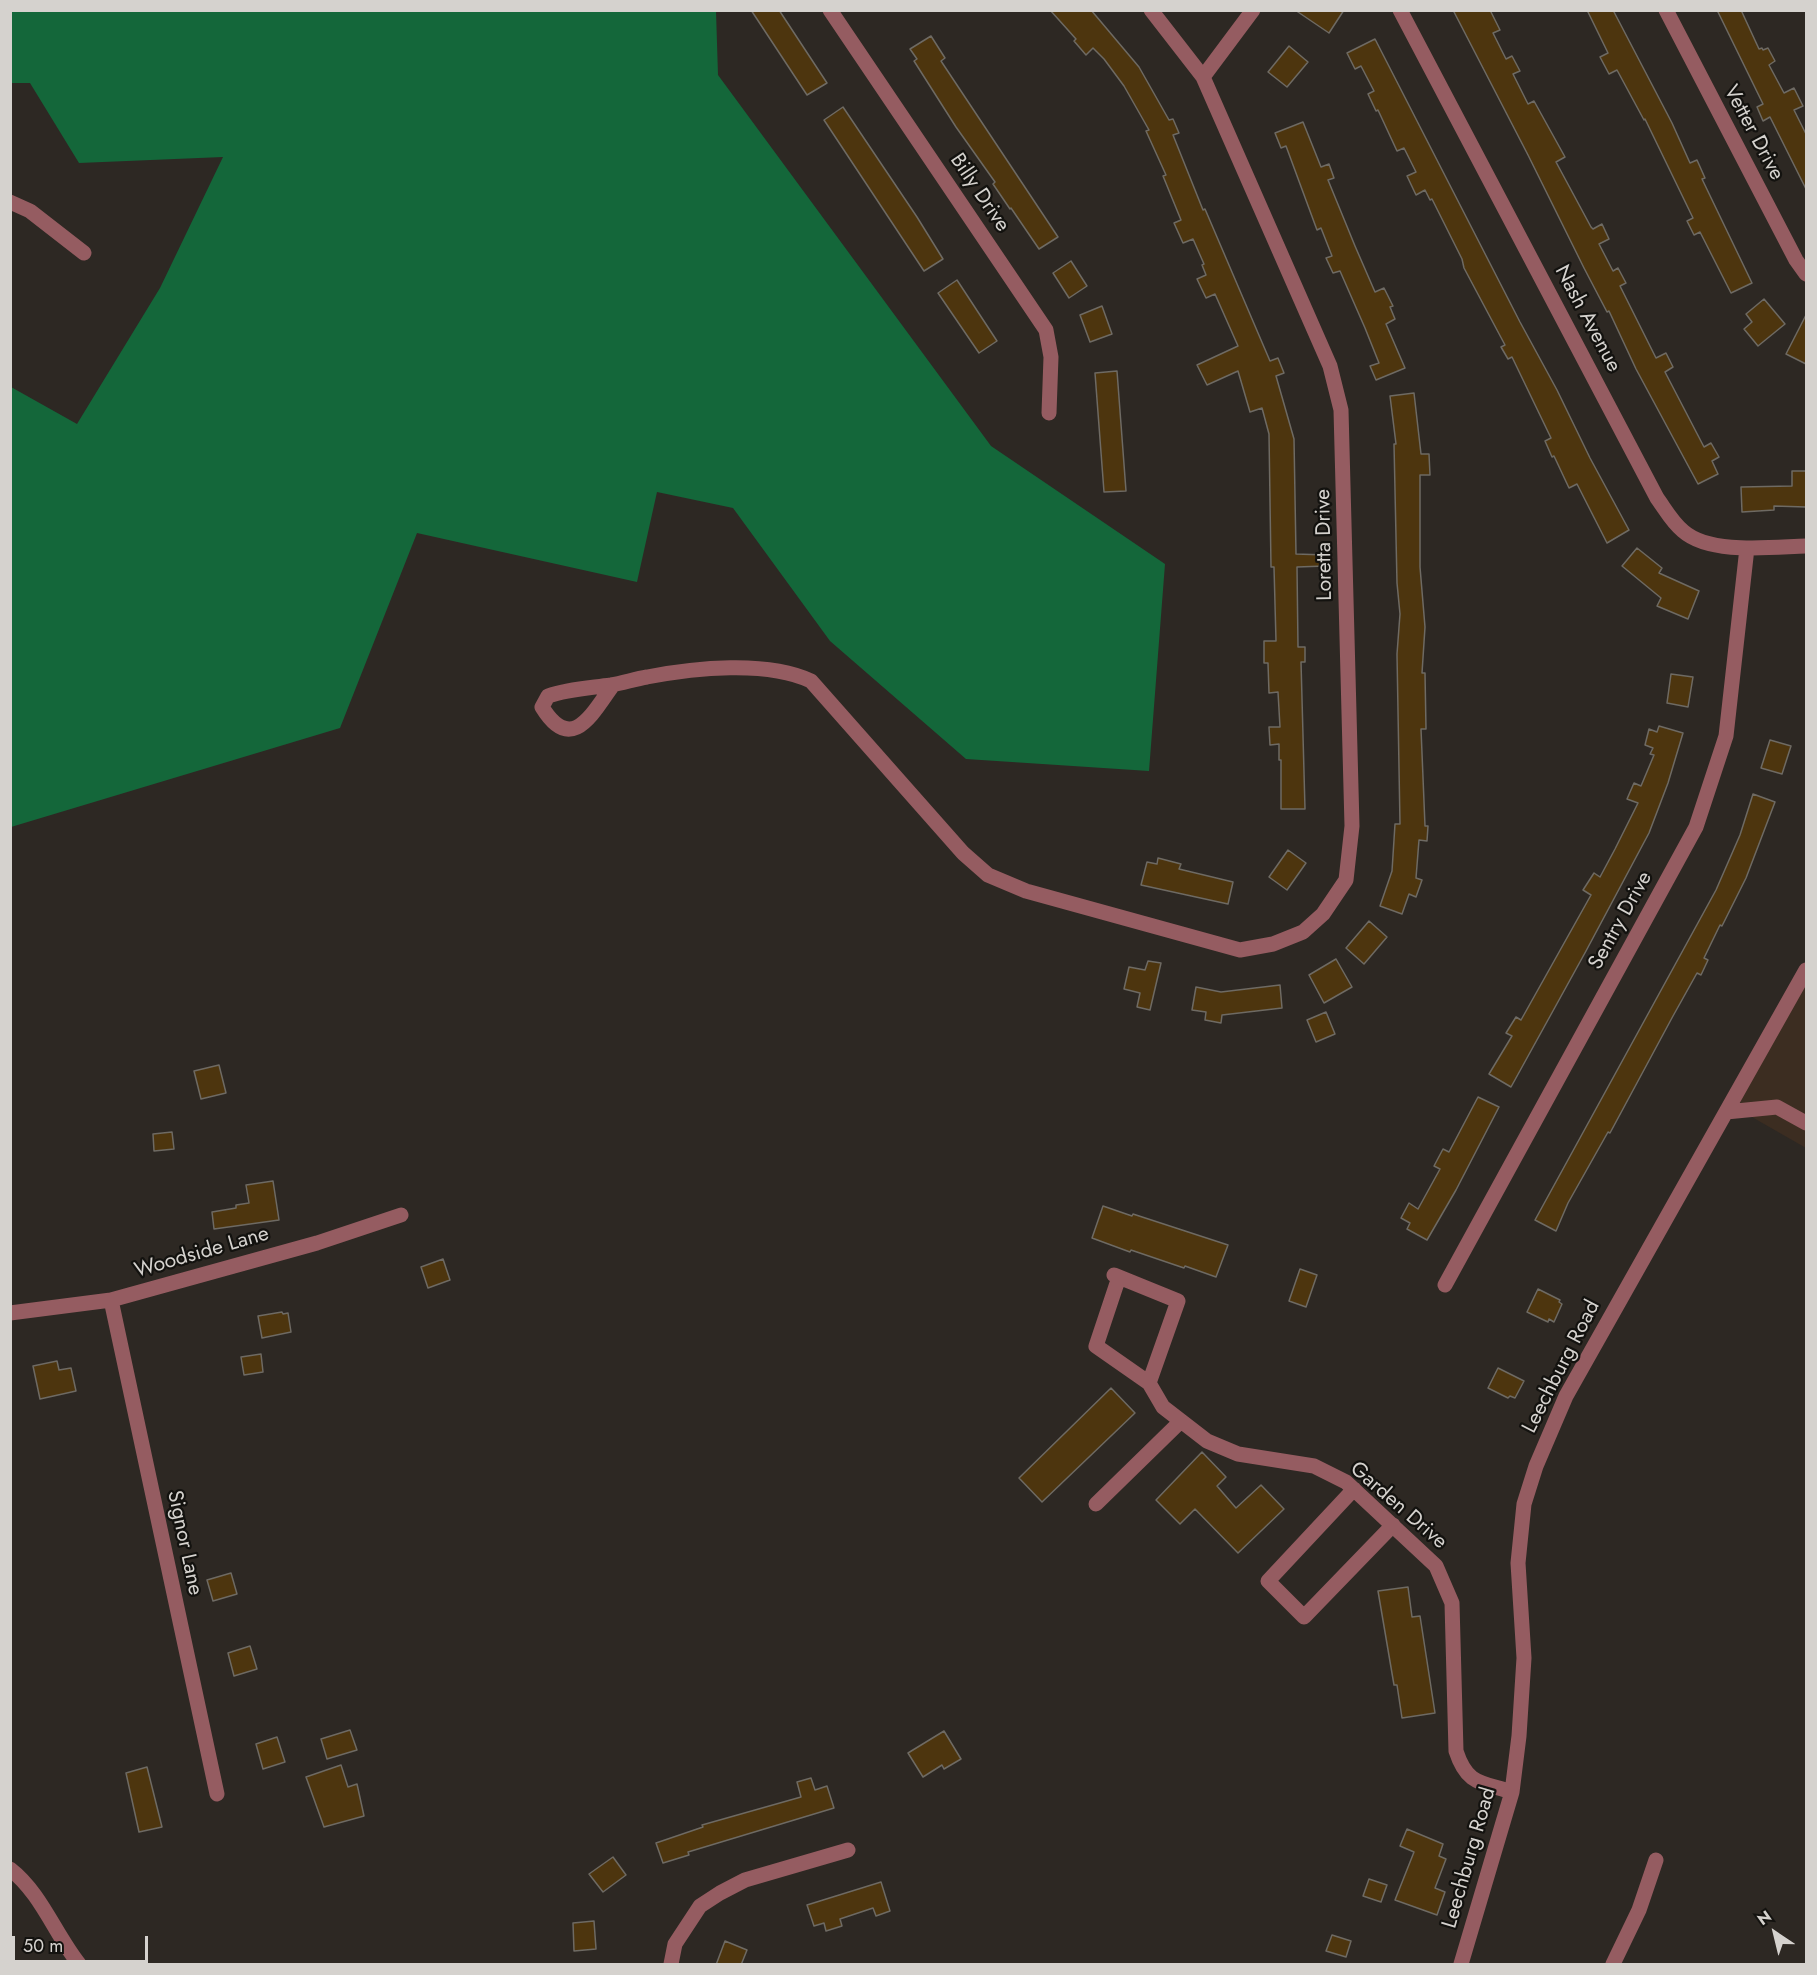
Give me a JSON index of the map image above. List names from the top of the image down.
{
  "streets": {
    "street": [
      "Vetter Drive",
      "Billy Drive",
      "Nash Avenue",
      "Loretta Drive",
      "Sentry Drive",
      "Woodside Lane",
      "Leechburg Road",
      "Garden Drive",
      "Signor Lane"
    ]
  },
  "crossings": [
    ["Nash Avenue", "Sentry Drive"],
    ["Woodside Lane", "Signor Lane"],
    ["Leechburg Road", "Garden Drive"]
  ],
  "scale_bar": "50 m",
  "north": "top left"
}
